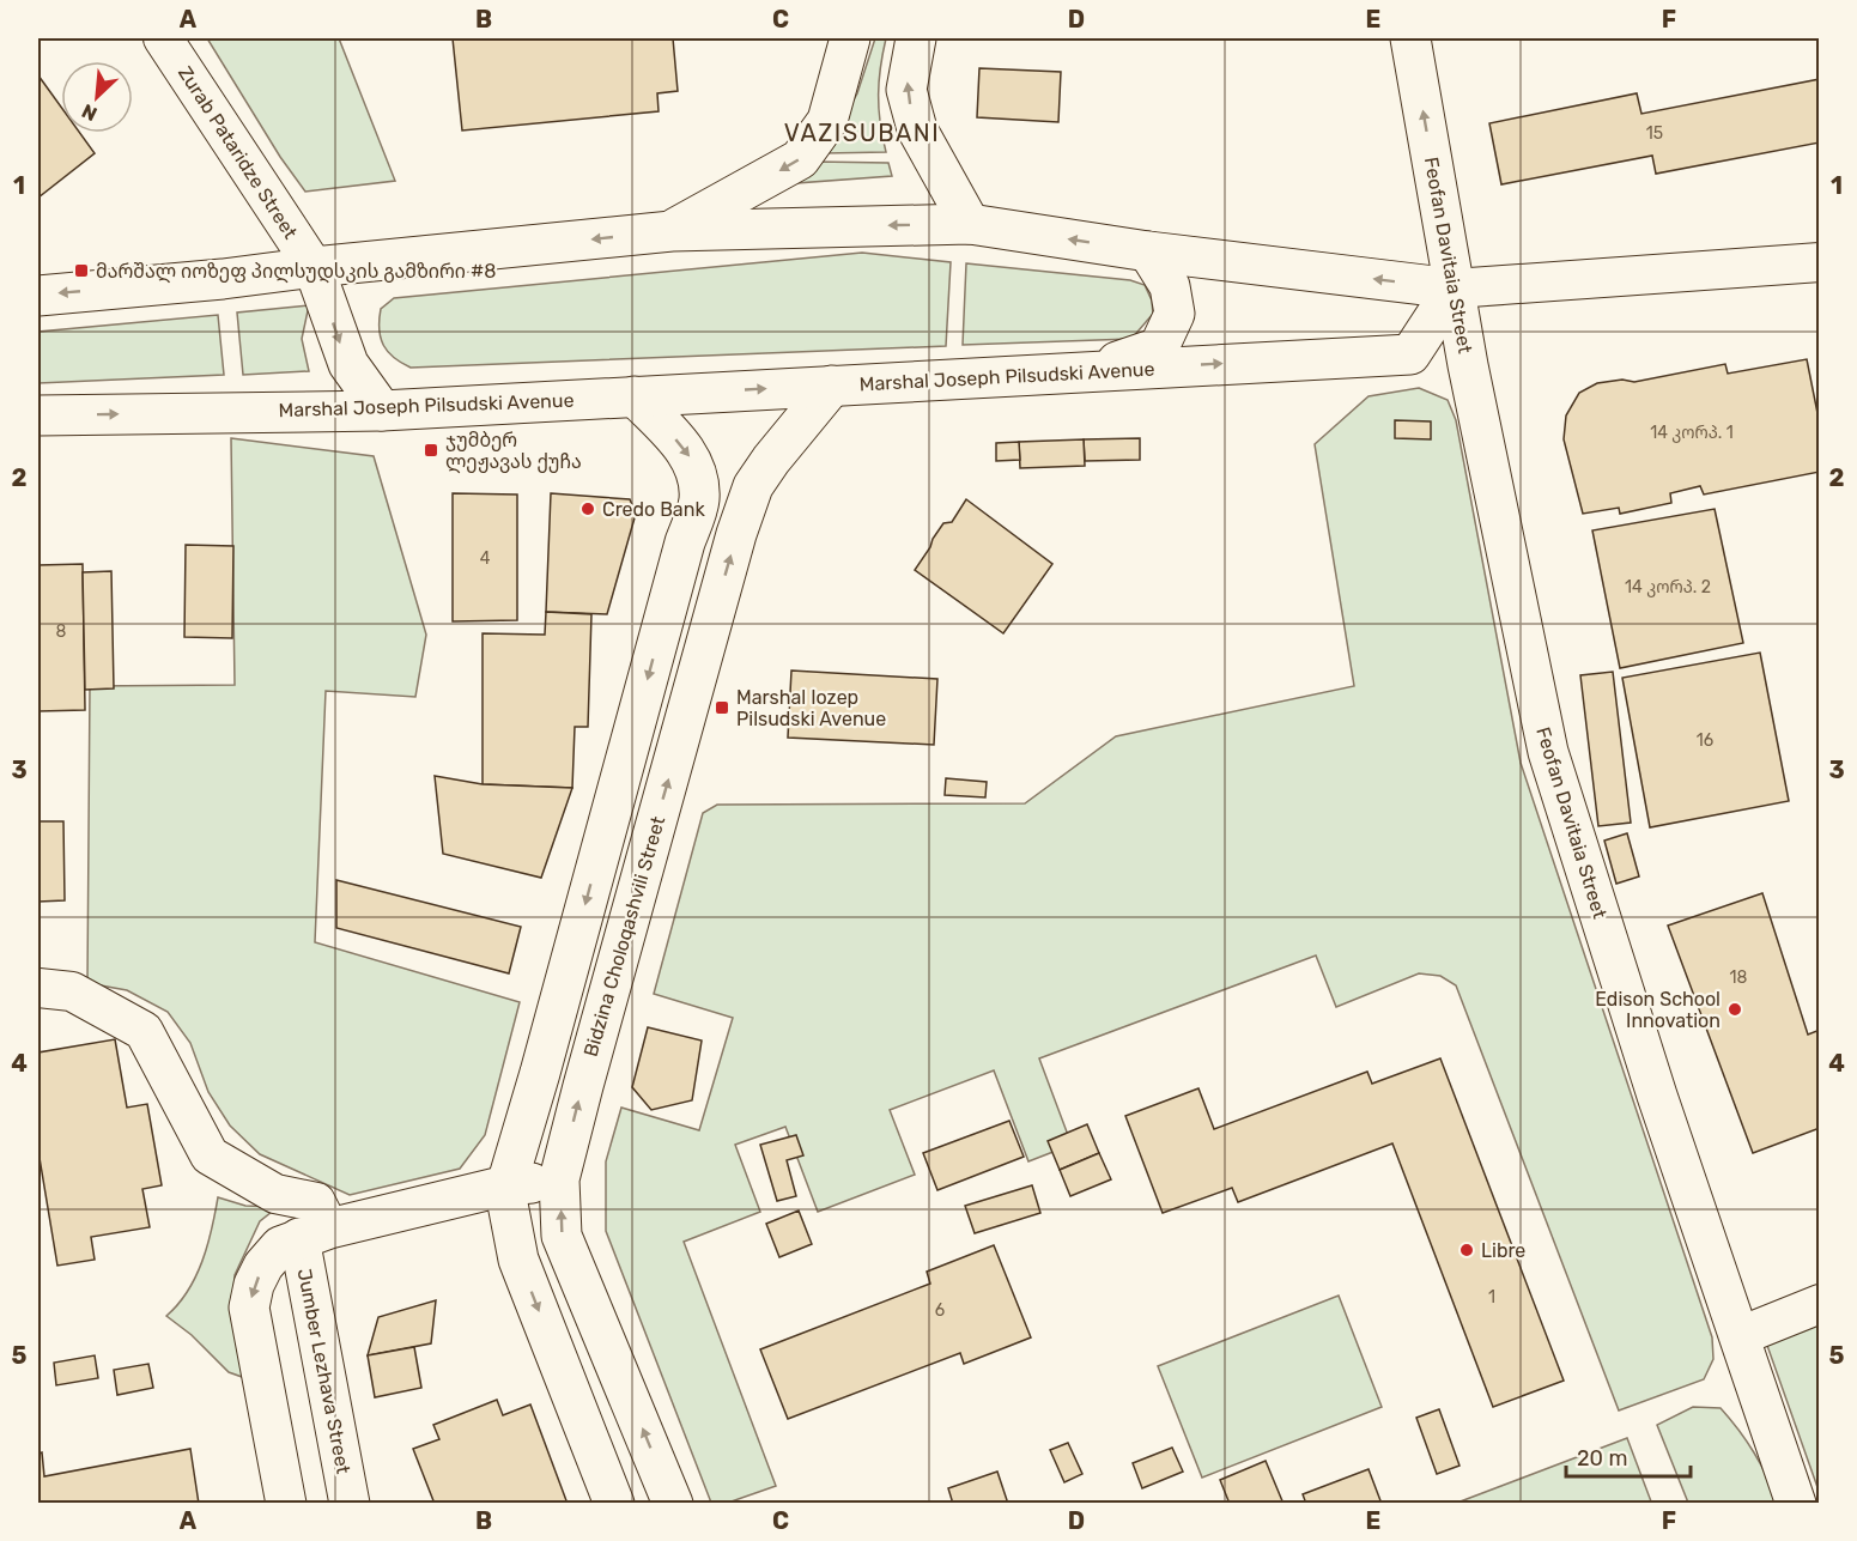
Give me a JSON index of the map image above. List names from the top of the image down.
{
  "streets": {
    "main road": [
      "Feofan Davitaia Street",
      "Marshal Joseph Pilsudski Avenue",
      "Bidzina Choloqashvili Street",
      "Jumber Lezhava Street"
    ],
    "street": ["Zurab Pataridze Street"]
  },
  "crossings": [
    ["Feofan Davitaia Street", "Marshal Joseph Pilsudski Avenue"],
    ["Marshal Joseph Pilsudski Avenue", "Bidzina Choloqashvili Street"],
    ["Bidzina Choloqashvili Street", "Jumber Lezhava Street"]
  ],
  "districts": ["VAZISUBANI"],
  "places": {
    "transit": ["მარშალ იოზეფ პილსუდსკის გამზირი #8", "ჯუმბერ ლეჟავას ქუჩა", "Marshal Iozep Pilsudski Avenue"],
    "other": ["Credo Bank", "Edison School Innovation", "Libre"]
  },
  "house_numbers": [
    "15",
    "14 კორპ. 1",
    "4",
    "14 კორპ. 2",
    "8",
    "16",
    "18",
    "1",
    "6"
  ],
  "scale_bar": "20 m",
  "north": "bottom left",
  "grid": {
    "columns": [
      "A",
      "B",
      "C",
      "D",
      "E",
      "F"
    ],
    "rows": [
      "1",
      "2",
      "3",
      "4",
      "5"
    ]
  }
}
